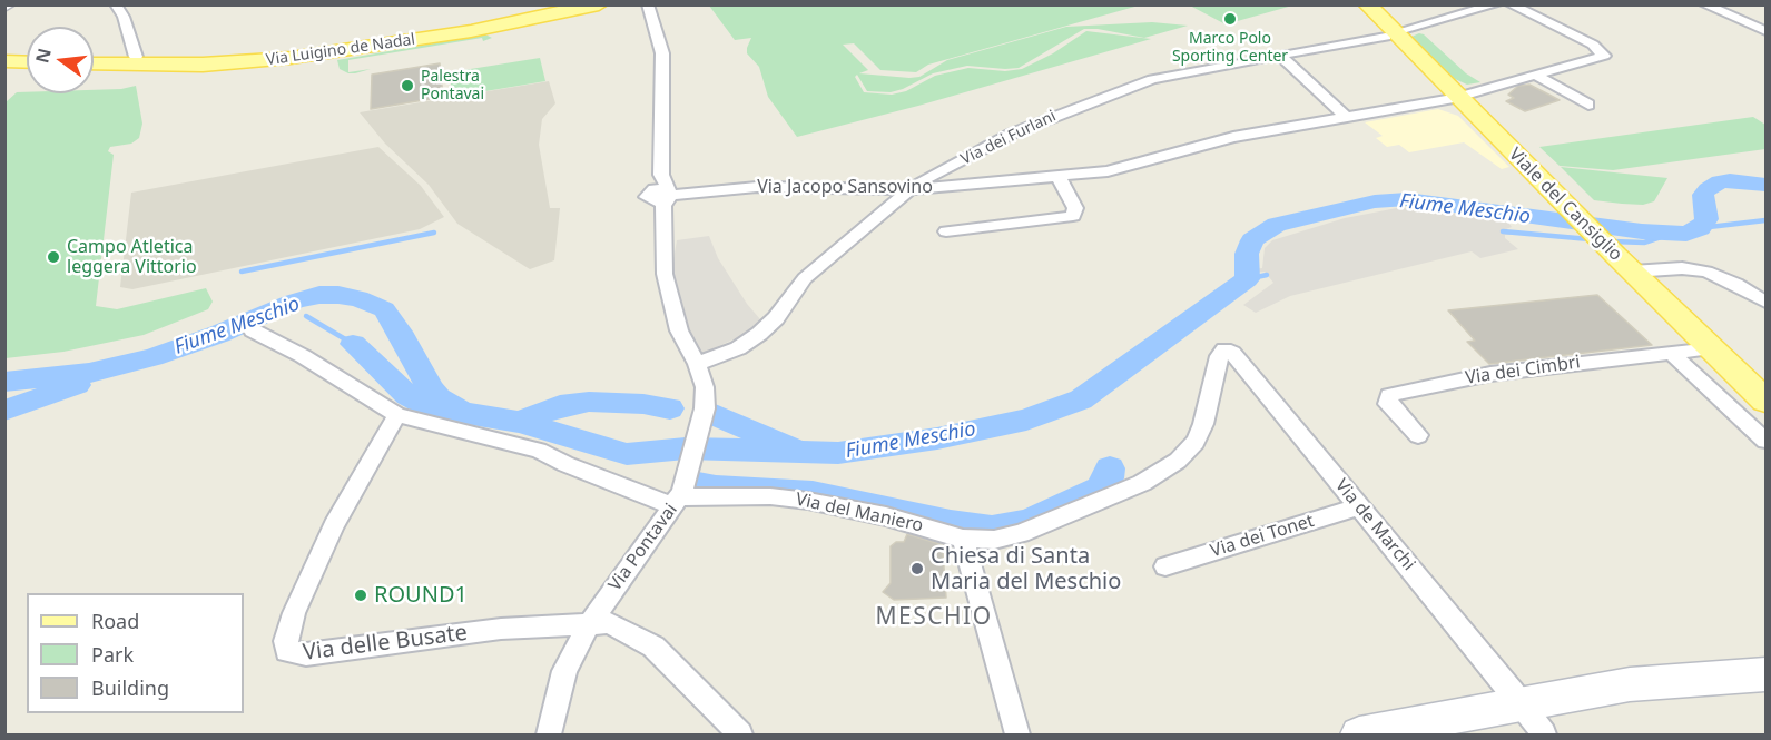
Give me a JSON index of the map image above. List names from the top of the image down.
{
  "streets": {
    "main road": ["Via Luigino de Nadal", "Viale del Cansiglio"],
    "street": [
      "Via dei Furlani",
      "Via Jacopo Sansovino",
      "Via dei Cimbri",
      "Via del Maniero",
      "Via de Marchi",
      "Via dei Tonet",
      "Via Pontavai",
      "Via delle Busate"
    ]
  },
  "crossings": [
    ["Via dei Furlani", "Via Jacopo Sansovino"],
    ["Via dei Furlani", "Viale del Cansiglio"],
    ["Via dei Furlani", "Via Pontavai"],
    ["Via Jacopo Sansovino", "Viale del Cansiglio"],
    ["Via Jacopo Sansovino", "Via Pontavai"],
    ["Viale del Cansiglio", "Via dei Cimbri"],
    ["Via del Maniero", "Via de Marchi"],
    ["Via del Maniero", "Via Pontavai"],
    ["Via de Marchi", "Via dei Tonet"],
    ["Via Pontavai", "Via delle Busate"]
  ],
  "districts": ["MESCHIO"],
  "water": ["Fiume Meschio"],
  "places": [
    "Marco Polo Sporting Center",
    "Palestra Pontavai",
    "Campo Atletica leggera Vittorio",
    "Chiesa di Santa Maria del Meschio",
    "ROUND1"
  ],
  "legend": ["Road", "Park", "Building"],
  "north": "left"
}
